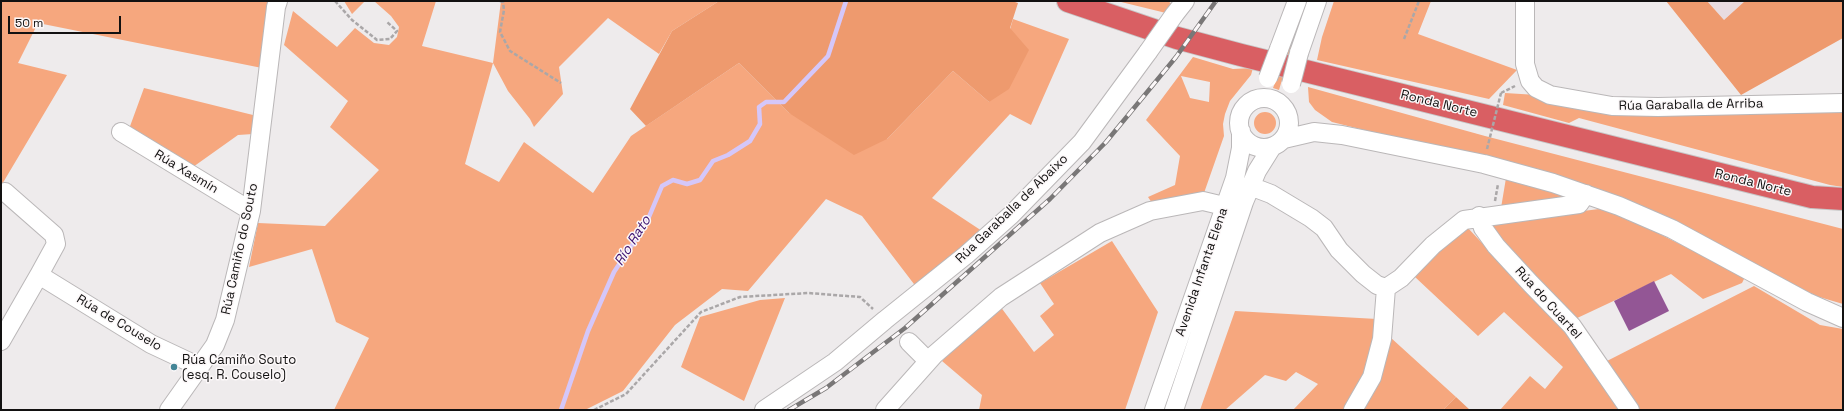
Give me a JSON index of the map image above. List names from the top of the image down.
{
  "streets": {
    "highway": ["Ronda Norte"],
    "street": [
      "Rúa Garaballa de Arriba",
      "Rúa Xasmín",
      "Rúa Garaballa de Abaixo",
      "Rúa Camiño do Souto",
      "Avenida Infanta Elena",
      "Rúa do Cuartel",
      "Rúa de Couselo"
    ]
  },
  "crossings": [
    ["Rúa Xasmín", "Rúa Camiño do Souto"],
    ["Rúa Camiño do Souto", "Rúa de Couselo"]
  ],
  "water": ["Río Rato"],
  "places": ["Rúa Camiño Souto (esq. R. Couselo)"],
  "scale_bar": "50 m"
}
